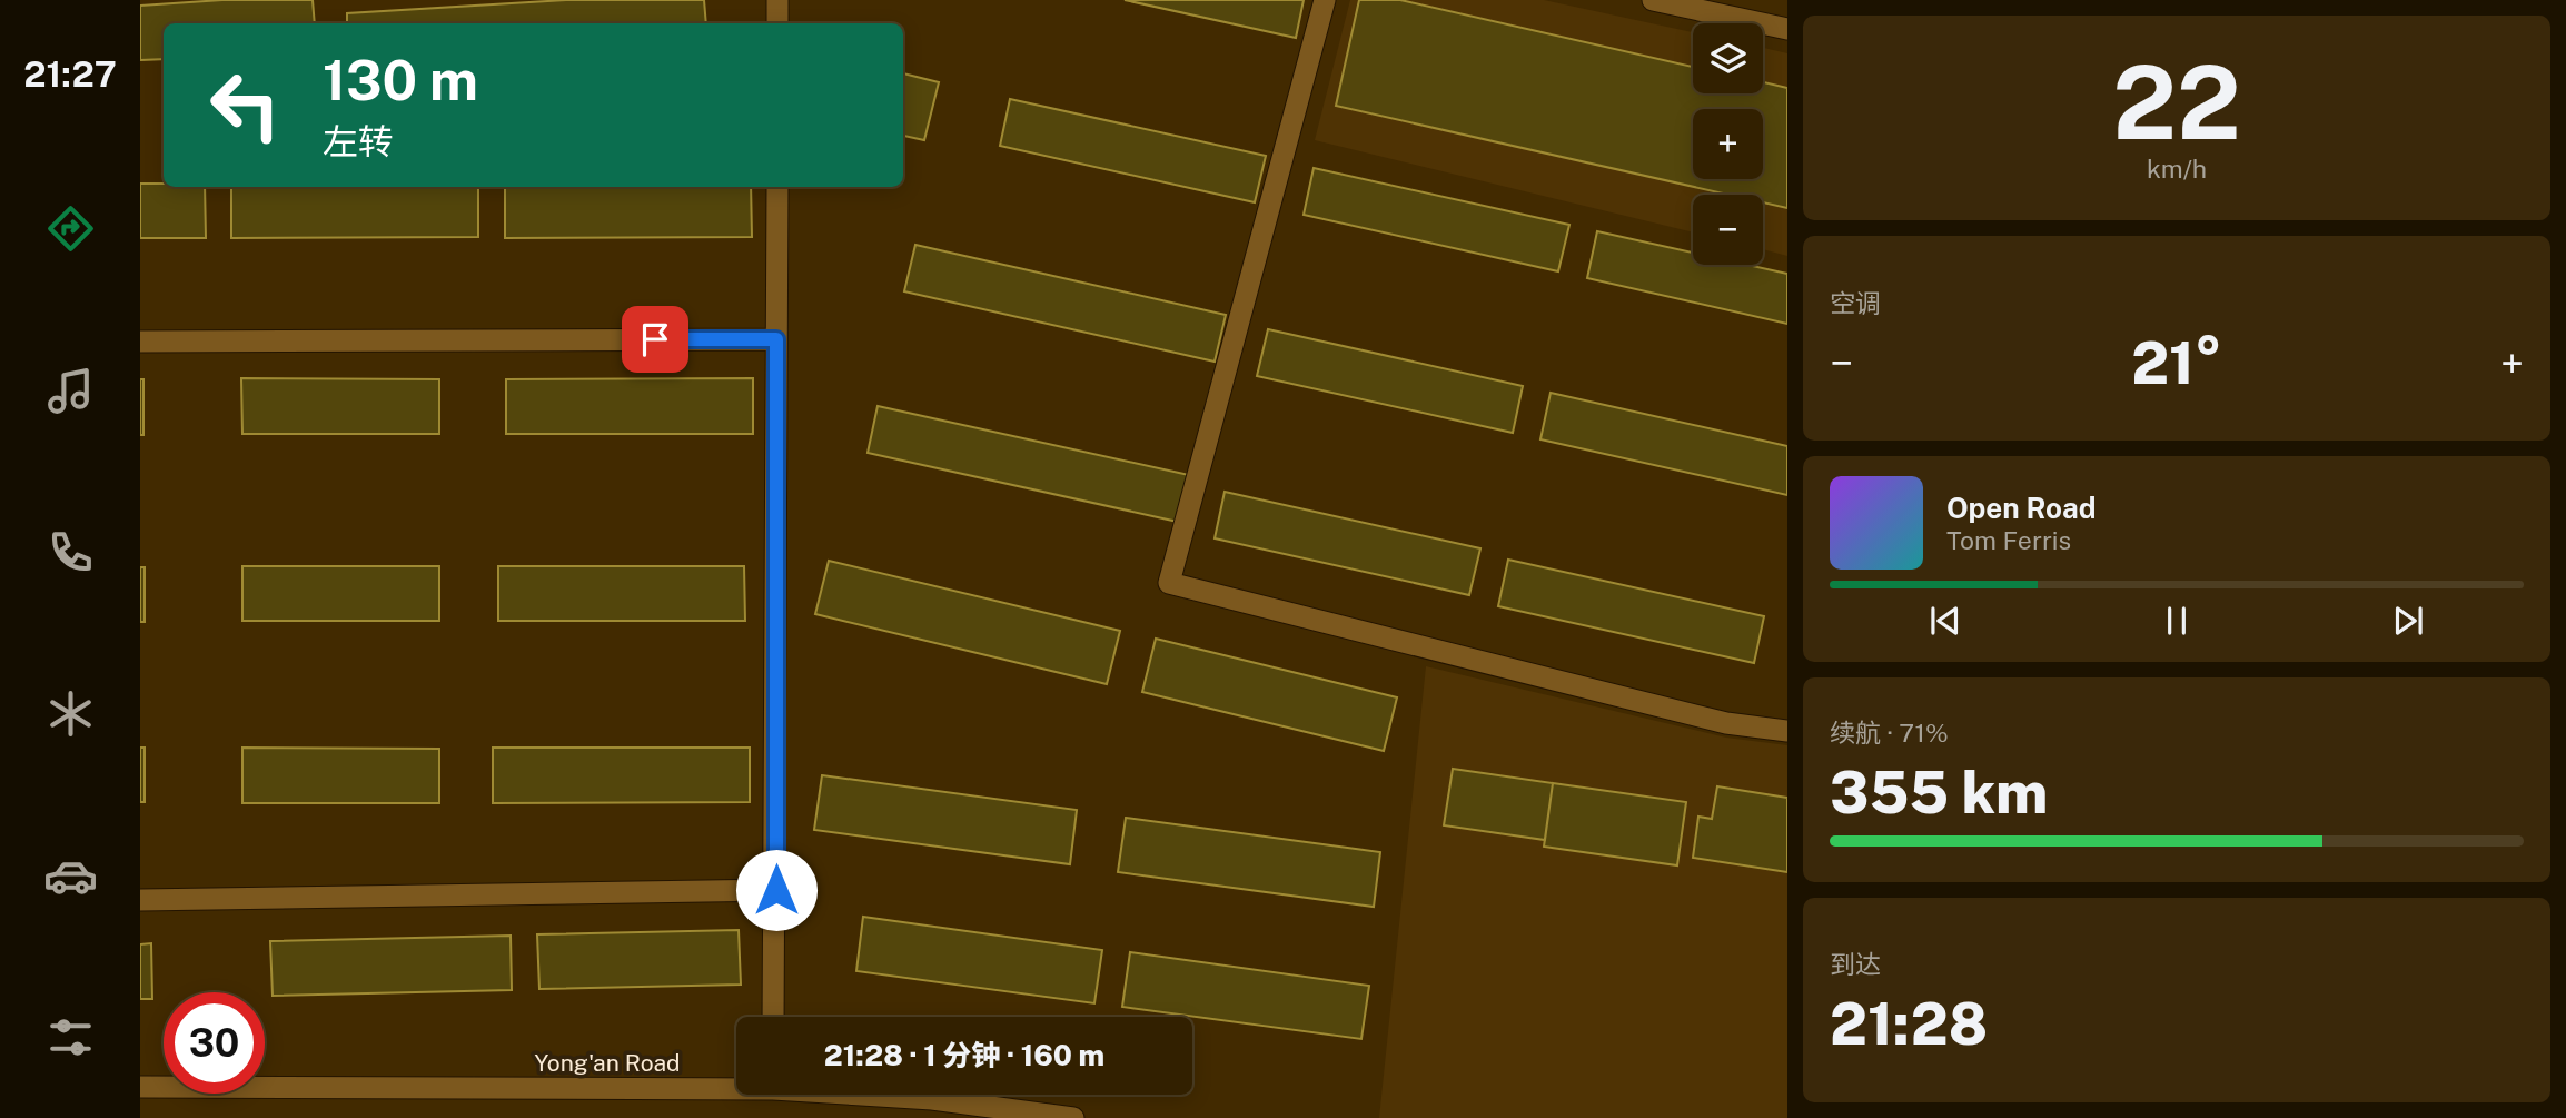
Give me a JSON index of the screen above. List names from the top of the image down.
{
  "streets": {
    "street": ["Yong'an Road"]
  },
  "page": {
    "tabs": "21:27",
    "tile": [
      ["22", "km/h"],
      "空调",
      ["续航 · 71%", "355 km"],
      ["到达", "21:28"]
    ],
    "map_buttons": ["+", "−"],
    "turn": ["130 m", "左转"],
    "heat": ["−", "21°", "+"],
    "song": ["Open Road", "Tom Ferris"],
    "limit": "30",
    "trip": "21:28 · 1 分钟 · 160 m"
  }
}
